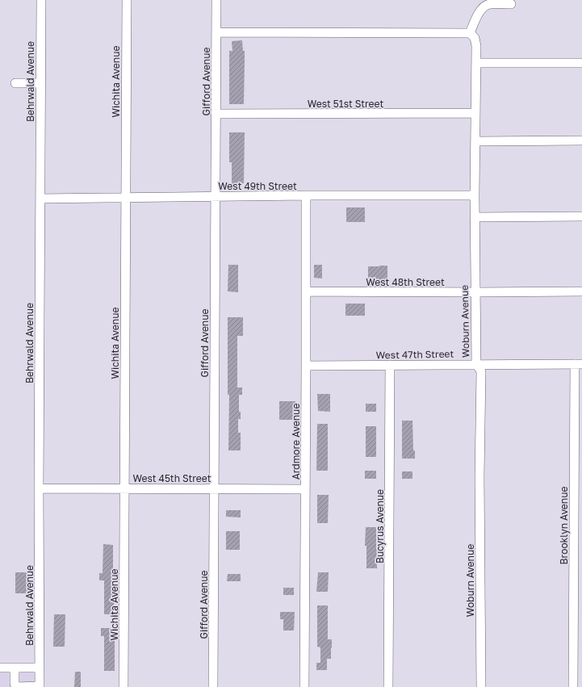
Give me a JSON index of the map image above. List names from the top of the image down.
{
  "streets": {
    "street": [
      "Behrwald Avenue",
      "Wichita Avenue",
      "Gifford Avenue",
      "West 51st Street",
      "West 49th Street",
      "West 48th Street",
      "Woburn Avenue",
      "West 47th Street",
      "Ardmore Avenue",
      "West 45th Street",
      "Brooklyn Avenue",
      "Bucyrus Avenue"
    ]
  },
  "crossings": [
    ["Behrwald Avenue", "West 49th Street"],
    ["Behrwald Avenue", "West 45th Street"],
    ["Wichita Avenue", "West 49th Street"],
    ["Wichita Avenue", "West 45th Street"],
    ["Gifford Avenue", "West 51st Street"],
    ["Gifford Avenue", "West 49th Street"],
    ["Gifford Avenue", "West 45th Street"],
    ["West 51st Street", "Woburn Avenue"],
    ["West 49th Street", "Woburn Avenue"],
    ["West 49th Street", "Ardmore Avenue"],
    ["West 48th Street", "Woburn Avenue"],
    ["West 48th Street", "Ardmore Avenue"],
    ["Woburn Avenue", "West 47th Street"],
    ["West 47th Street", "Ardmore Avenue"],
    ["West 47th Street", "Brooklyn Avenue"],
    ["West 47th Street", "Bucyrus Avenue"],
    ["Ardmore Avenue", "West 45th Street"]
  ]
}
